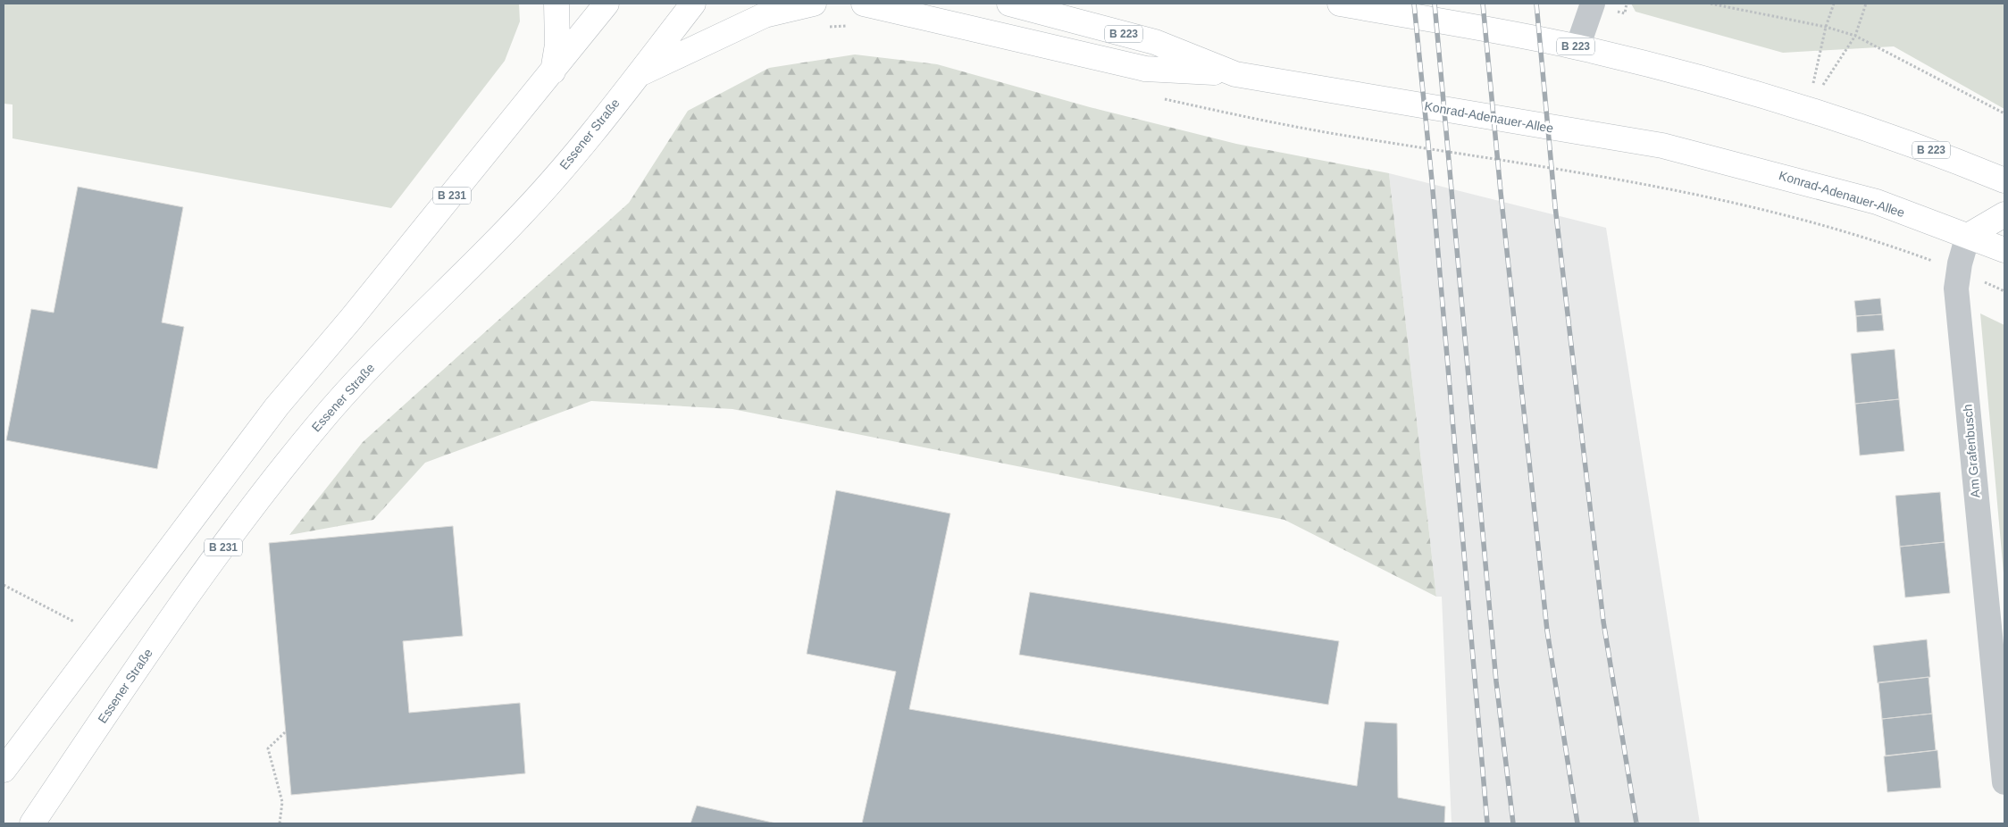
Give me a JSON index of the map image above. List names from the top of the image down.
{
  "streets": {
    "main road": [
      "B 223",
      "Konrad-Adenauer-Allee",
      "Essener Straße",
      "B 231"
    ],
    "street": ["Am Grafenbusch"]
  },
  "crossings": [
    ["Konrad-Adenauer-Allee", "Am Grafenbusch"]
  ]
}
